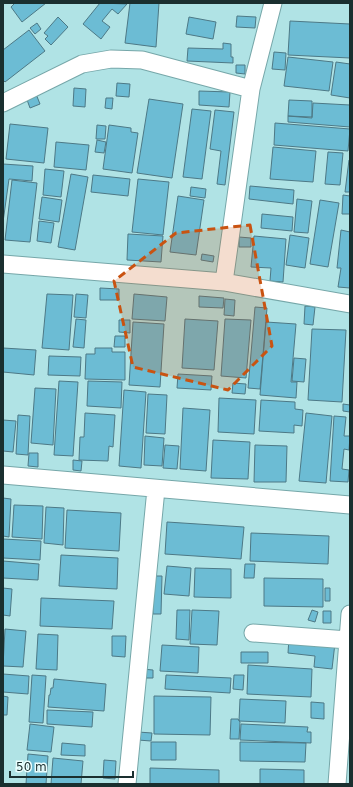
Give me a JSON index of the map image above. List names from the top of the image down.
{
  "scale_bar": "50 m"
}
